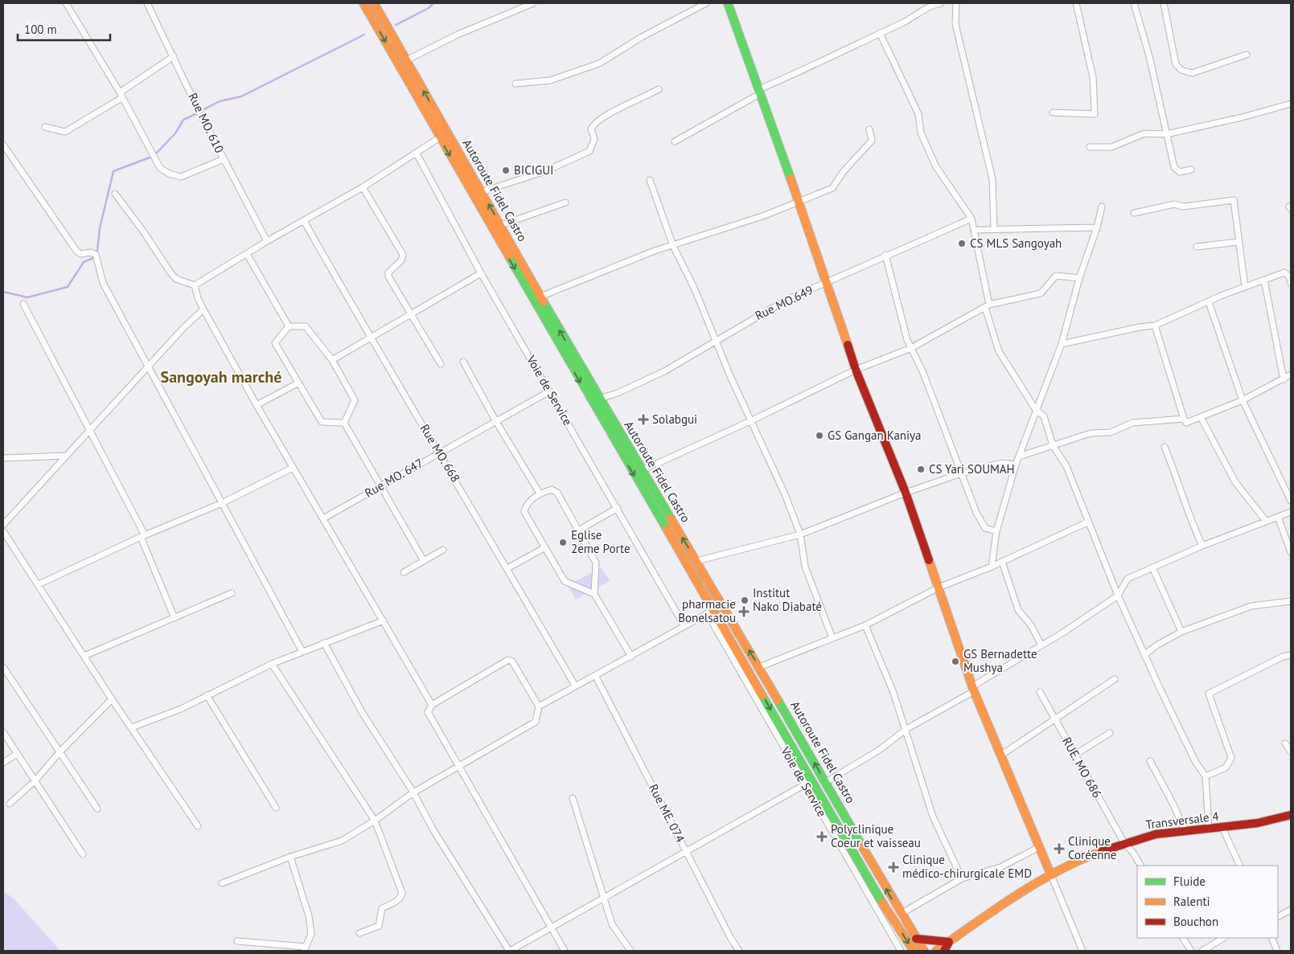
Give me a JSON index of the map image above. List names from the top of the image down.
{
  "streets": {
    "main road": ["Autoroute Fidel Castro", "Transversale 4"],
    "street": [
      "Rue MO. 610",
      "Rue MO.649",
      "Voie de Service",
      "Rue MO. 668",
      "Rue MO. 647",
      "RUE. MO 686",
      "Rue ME. 074"
    ]
  },
  "crossings": [
    ["Autoroute Fidel Castro", "Rue MO.649"],
    ["Autoroute Fidel Castro", "Voie de Service"],
    ["Voie de Service", "Rue MO. 647"],
    ["Rue MO. 668", "Rue MO. 647"],
    ["RUE. MO 686", "Transversale 4"]
  ],
  "districts": ["Sangoyah marché"],
  "places": {
    "other": [
      "BICIGUI",
      "CS MLS Sangoyah",
      "GS Gangan Kaniya",
      "CS Yari SOUMAH",
      "Eglise 2eme Porte",
      "Institut Nako Diabaté",
      "GS Bernadette Mushya"
    ],
    "health": [
      "Solabgui",
      "pharmacie Bonelsatou",
      "Polyclinique Coeur et vaisseau",
      "Clinique Coréenne",
      "Clinique médico-chirurgicale EMD"
    ]
  },
  "legend": ["Fluide", "Ralenti", "Bouchon"],
  "scale_bar": "100 m"
}
